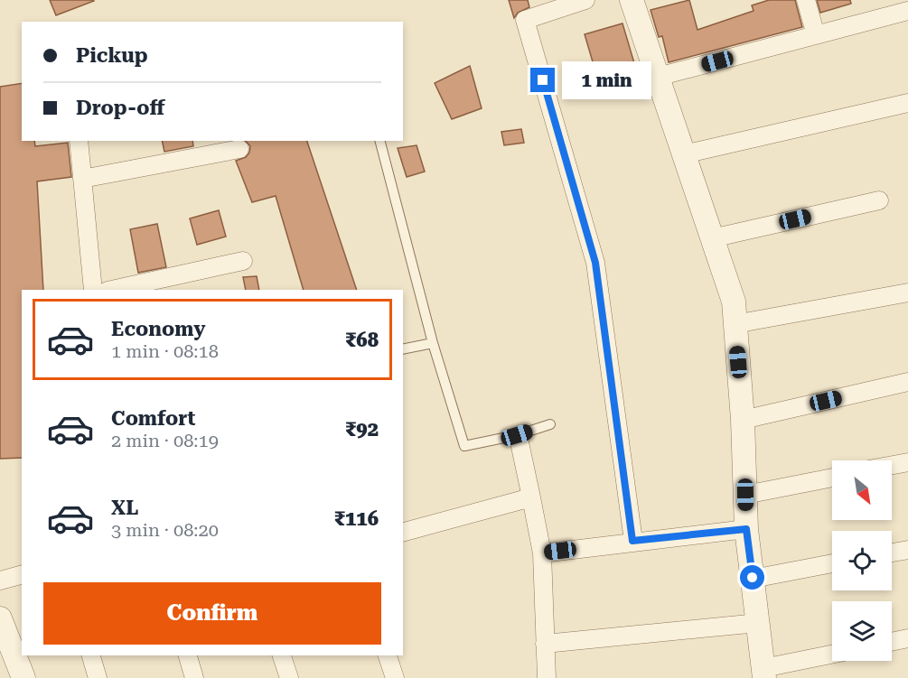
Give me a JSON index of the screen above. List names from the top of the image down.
{
  "north": "bottom right",
  "page": {
    "banner": ["Pickup", "Drop-off"],
    "bubble": "1 min",
    "list": [
      {
        "name": "Economy",
        "note": "1 min · 08:18",
        "value": "₹68"
      },
      {
        "name": "Comfort",
        "note": "2 min · 08:19",
        "value": "₹92"
      },
      {
        "name": "XL",
        "note": "3 min · 08:20",
        "value": "₹116"
      }
    ],
    "buttons": "Confirm"
  }
}
